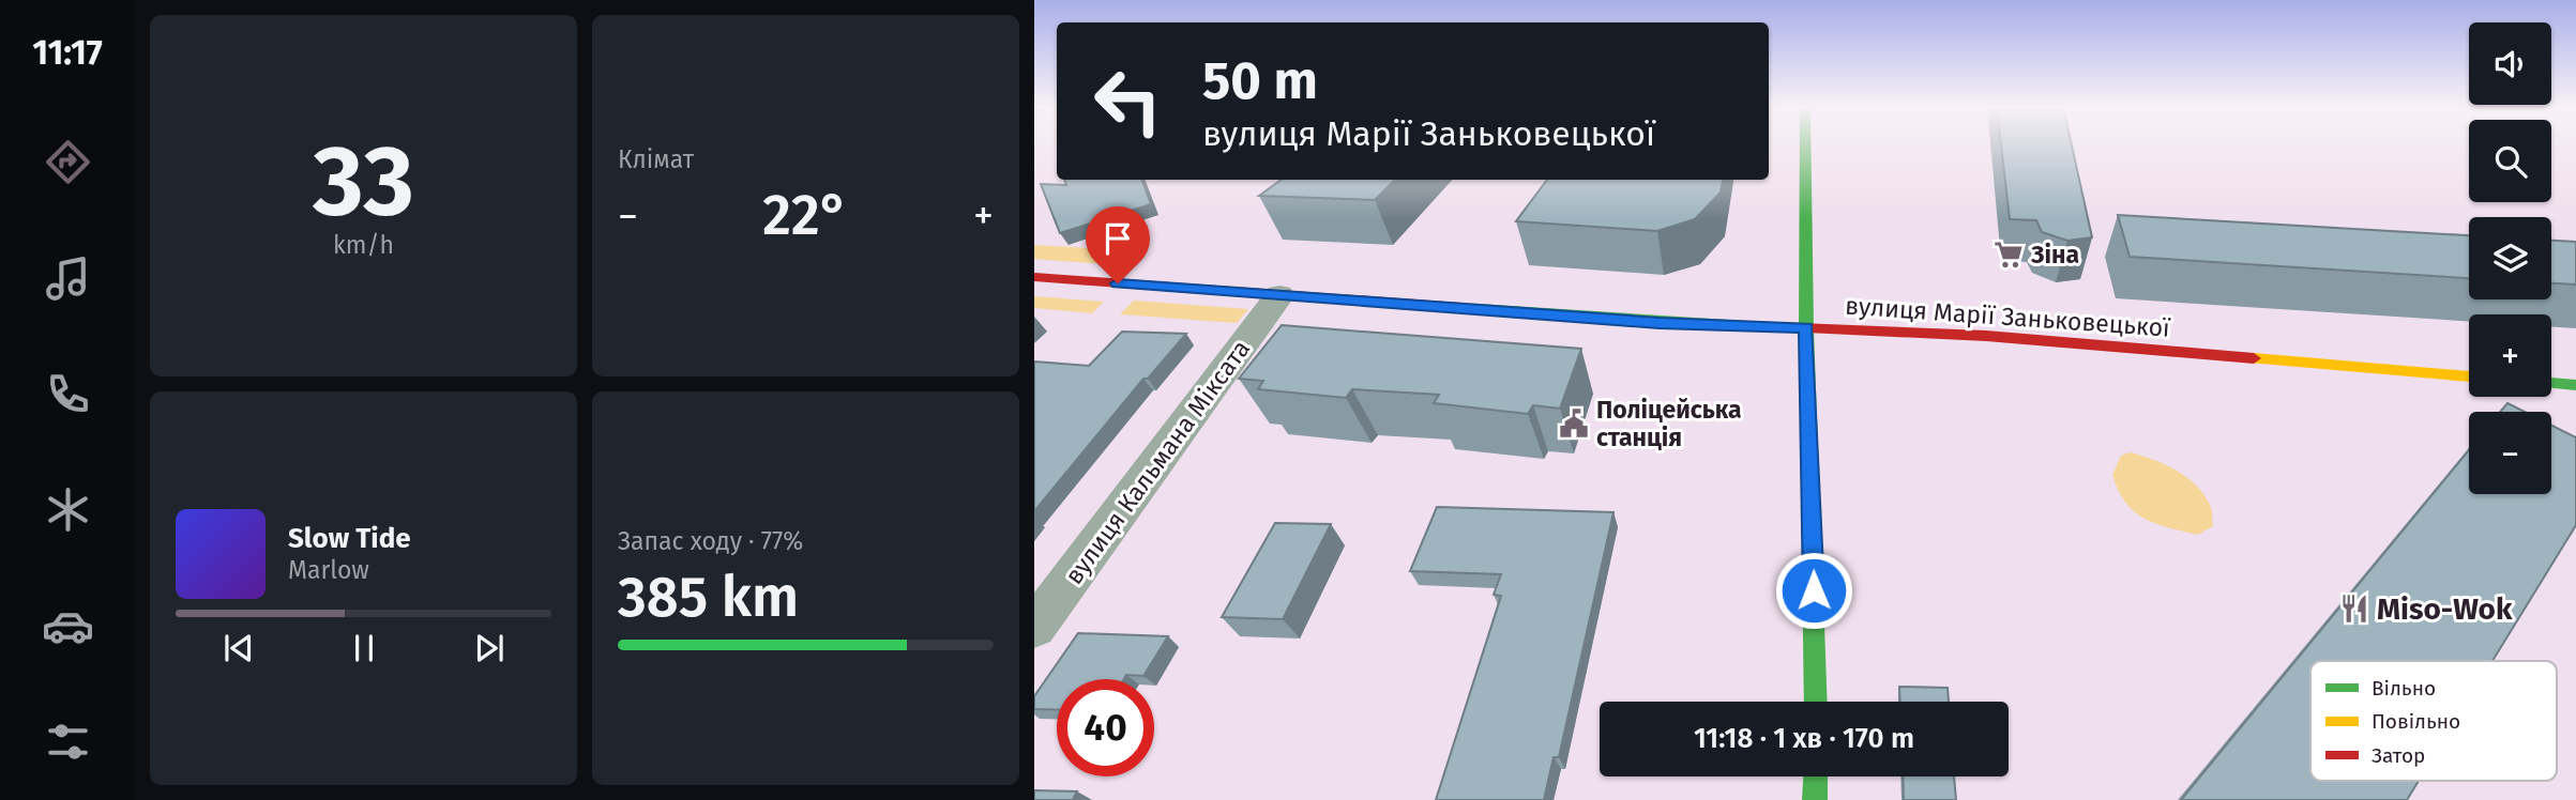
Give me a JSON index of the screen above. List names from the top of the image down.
{
  "streets": {
    "street": ["вулиця Марії Заньковецької", "вулиця Кальмана Міксата"]
  },
  "crossings": [
    ["вулиця Марії Заньковецької", "вулиця Кальмана Міксата"]
  ],
  "places": {
    "supermarket": ["Зіна"],
    "public building": ["Поліцейська станція"],
    "restaurant": ["Miso-Wok"]
  },
  "legend": ["Вільно", "Повільно", "Затор"],
  "page": {
    "tabs": "11:17",
    "tile": [
      ["33", "km/h"],
      "Клімат",
      ["Запас ходу · 77%", "385 km"]
    ],
    "map_buttons": ["+", "−"],
    "turn": ["50 m", "вулиця Марії Заньковецької"],
    "heat": ["−", "22°", "+"],
    "song": ["Slow Tide", "Marlow"],
    "limit": "40",
    "trip": "11:18 · 1 хв · 170 m"
  }
}
